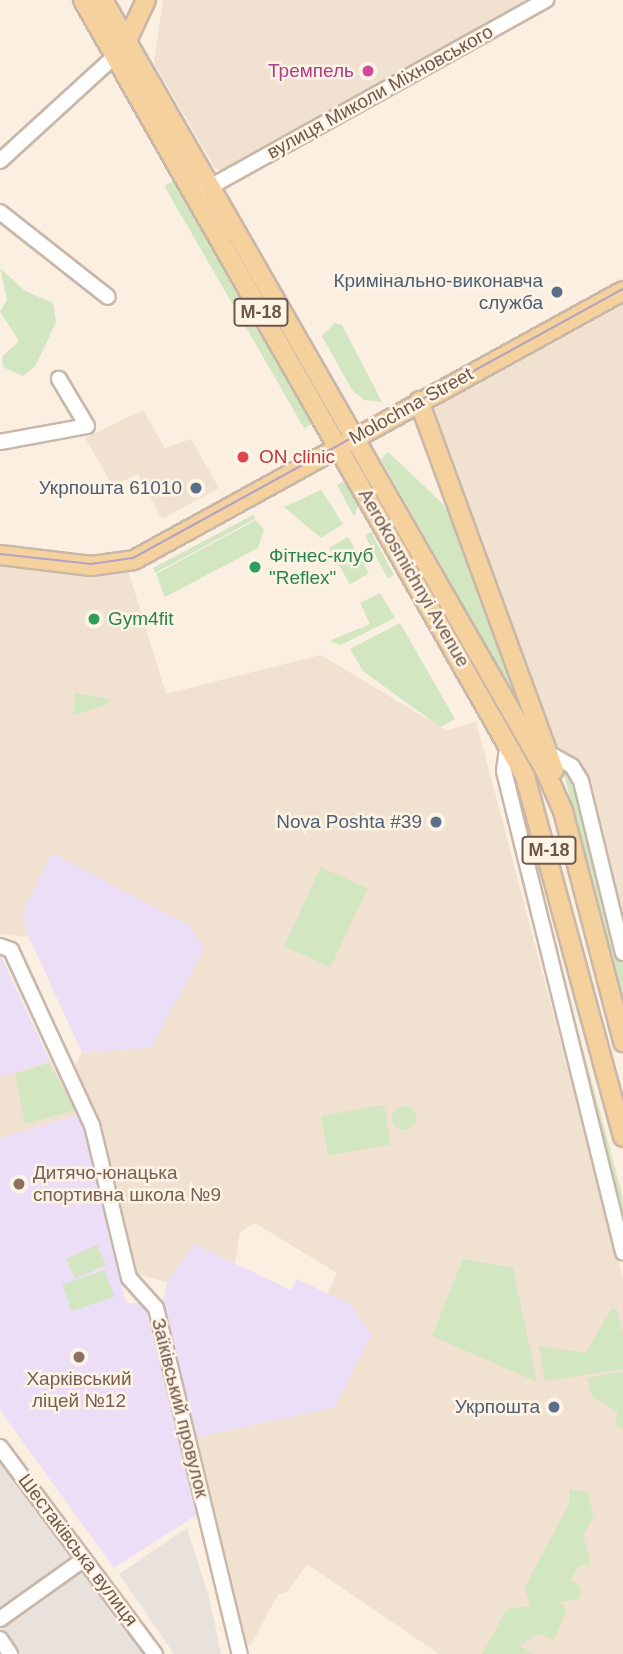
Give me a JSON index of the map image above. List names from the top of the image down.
{
  "streets": {
    "main road": ["М-18", "Molochna Street", "Aerokosmichnyi Avenue"],
    "street": ["вулиця Миколи Міхновського", "Заїківський провулок", "Шестаківська вулиця"]
  },
  "crossings": [
    ["вулиця Миколи Міхновського", "Aerokosmichnyi Avenue"],
    ["М-18", "Aerokosmichnyi Avenue"],
    ["Molochna Street", "Aerokosmichnyi Avenue"]
  ],
  "places": [
    "Тремпель",
    "Кримінально-виконавча служба",
    "ON clinic",
    "Укрпошта 61010",
    "Фітнес-клуб \"Reflex\"",
    "Gym4fit",
    "Nova Poshta #39",
    "Дитячо-юнацька спортивна школа №9",
    "Харківський ліцей №12",
    "Укрпошта"
  ]
}
